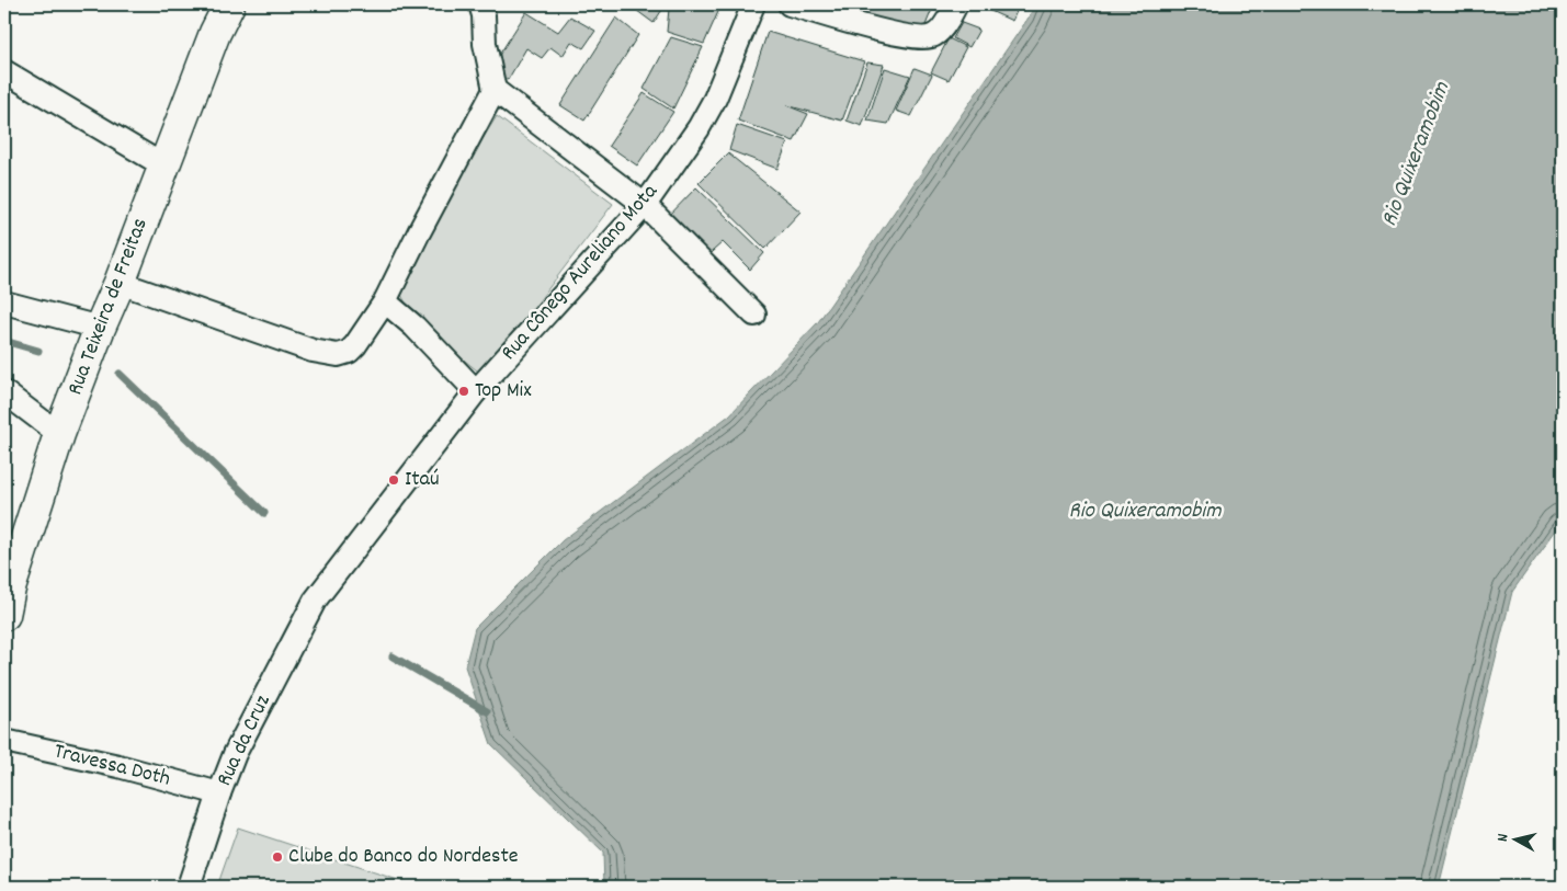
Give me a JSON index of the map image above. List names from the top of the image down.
{
  "streets": {
    "street": [
      "Rua Cônego Aureliano Mota",
      "Rua Teixeira de Freitas",
      "Rua da Cruz",
      "Travessa Doth"
    ]
  },
  "crossings": [
    ["Rua Cônego Aureliano Mota", "Rua da Cruz"],
    ["Rua da Cruz", "Travessa Doth"]
  ],
  "water": ["Rio Quixeramobim"],
  "places": ["Top Mix", "Itaú", "Clube do Banco do Nordeste"],
  "north": "left"
}
